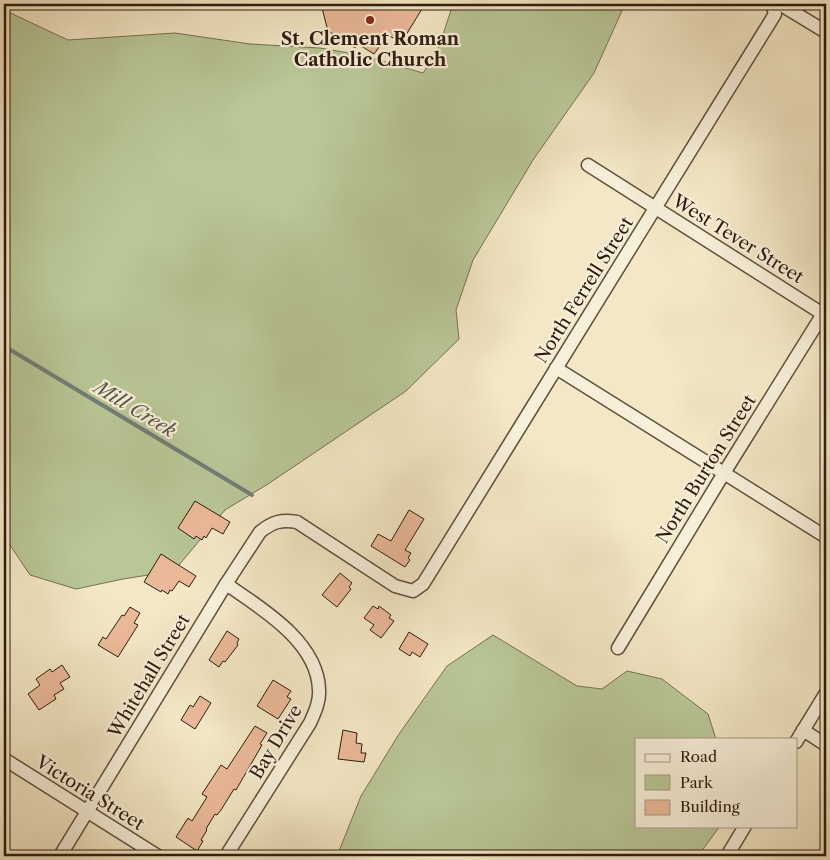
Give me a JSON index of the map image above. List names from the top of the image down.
{
  "streets": {
    "street": [
      "West Tever Street",
      "North Ferrell Street",
      "North Burton Street",
      "Whitehall Street",
      "Bay Drive",
      "Victoria Street"
    ]
  },
  "crossings": [
    ["West Tever Street", "North Ferrell Street"],
    ["West Tever Street", "North Burton Street"],
    ["North Ferrell Street", "Whitehall Street"],
    ["Whitehall Street", "Bay Drive"],
    ["Whitehall Street", "Victoria Street"]
  ],
  "water": ["Mill Creek"],
  "places": ["St. Clement Roman Catholic Church"],
  "legend": ["Road", "Park", "Building"]
}
